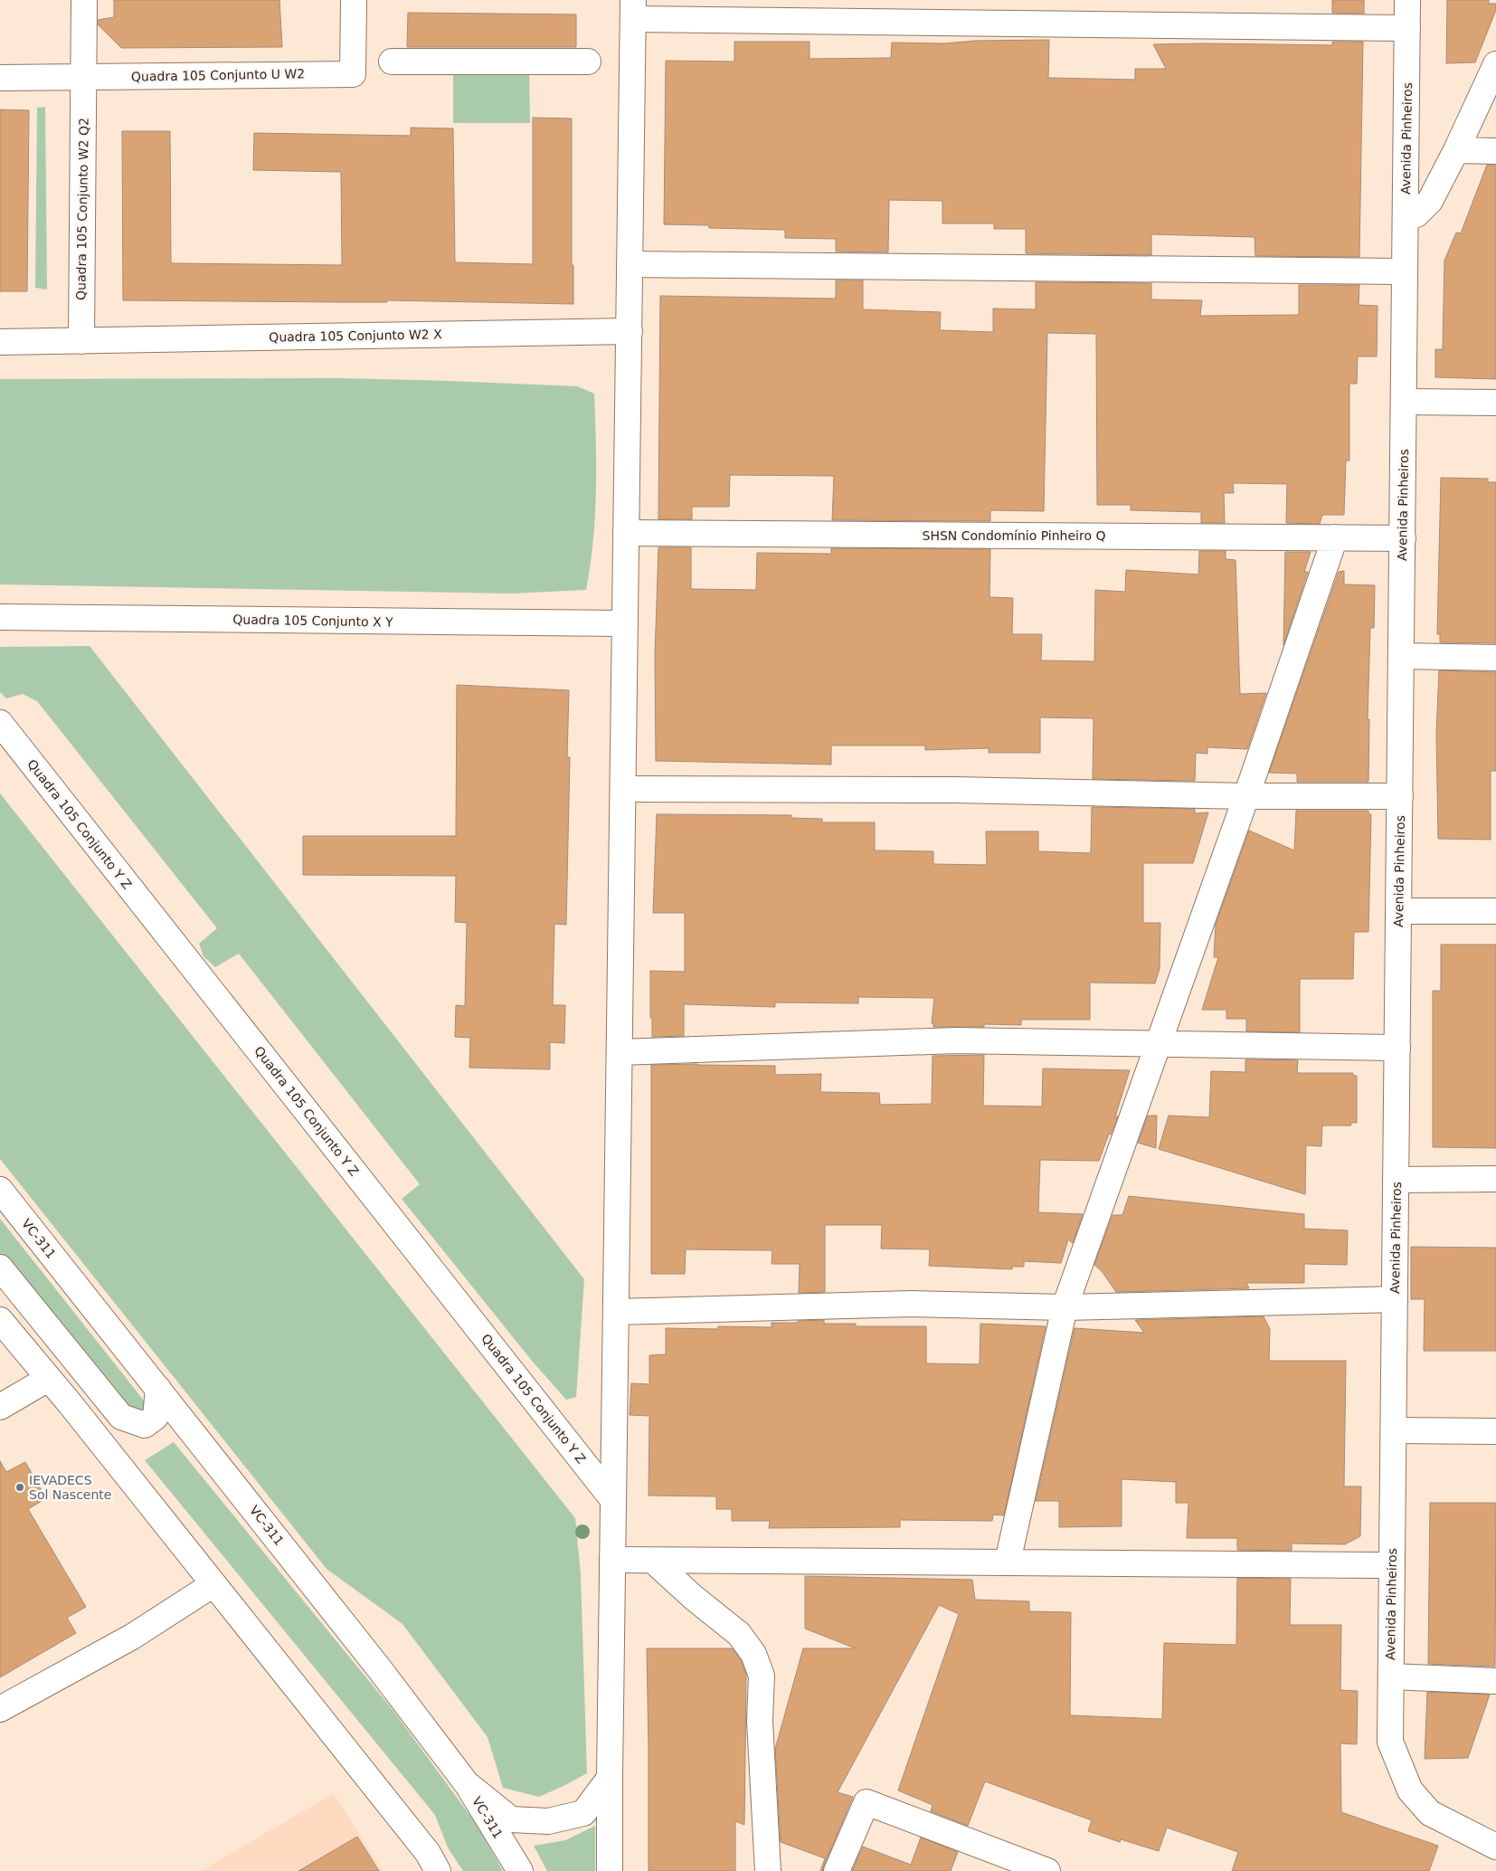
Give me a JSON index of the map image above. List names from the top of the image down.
{
  "streets": {
    "street": [
      "Quadra 105 Conjunto U W2",
      "Avenida Pinheiros",
      "Quadra 105 Conjunto W2 Q2",
      "Quadra 105 Conjunto W2 X",
      "SHSN Condomínio Pinheiro Q",
      "Quadra 105 Conjunto X Y",
      "Quadra 105 Conjunto Y Z",
      "VC-311"
    ]
  },
  "crossings": [
    ["Quadra 105 Conjunto U W2", "Quadra 105 Conjunto W2 Q2"],
    ["Avenida Pinheiros", "SHSN Condomínio Pinheiro Q"],
    ["Quadra 105 Conjunto W2 Q2", "Quadra 105 Conjunto W2 X"]
  ],
  "places": ["IEVADECS Sol Nascente"]
}
